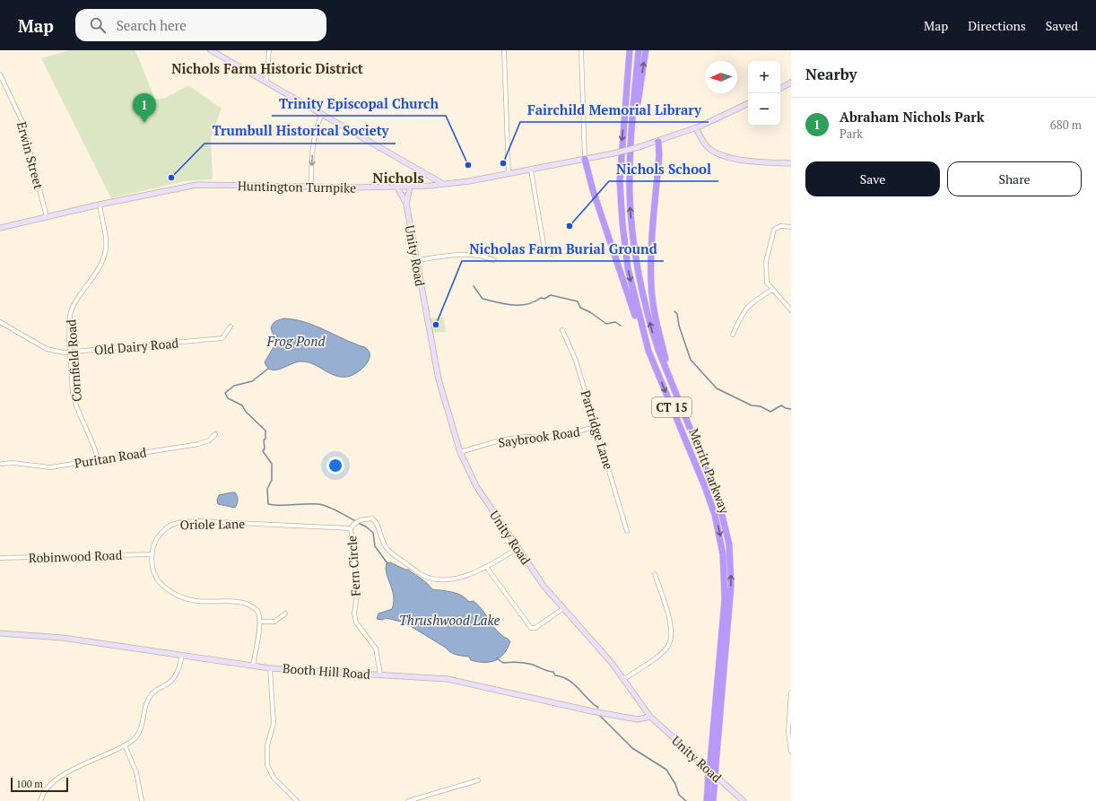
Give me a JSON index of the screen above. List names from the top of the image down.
{
  "streets": {
    "highway": ["CT 15", "Merritt Parkway"],
    "main road": ["Huntington Turnpike", "Unity Road", "Booth Hill Road"],
    "street": [
      "Erwin Street",
      "Old Dairy Road",
      "Cornfield Road",
      "Partridge Lane",
      "Saybrook Road",
      "Puritan Road",
      "Oriole Lane",
      "Robinwood Road",
      "Fern Circle"
    ]
  },
  "crossings": [
    ["Erwin Street", "Huntington Turnpike"],
    ["Huntington Turnpike", "Unity Road"],
    ["Huntington Turnpike", "Cornfield Road"],
    ["Unity Road", "Saybrook Road"],
    ["Unity Road", "Fern Circle"],
    ["Unity Road", "Booth Hill Road"],
    ["Old Dairy Road", "Cornfield Road"],
    ["Cornfield Road", "Puritan Road"],
    ["Partridge Lane", "Saybrook Road"],
    ["Oriole Lane", "Robinwood Road"],
    ["Oriole Lane", "Fern Circle"],
    ["Fern Circle", "Booth Hill Road"]
  ],
  "districts": ["Nichols Farm Historic District", "Nichols"],
  "water": ["Frog Pond", "Thrushwood Lake"],
  "places": [
    "Fairchild Memorial Library",
    "Trinity Episcopal Church",
    "Trumbull Historical Society",
    "Nichols School",
    "Nicholas Farm Burial Ground"
  ],
  "scale_bar": "100 m",
  "north": "left",
  "page": {
    "header": "Map",
    "search": "Search here",
    "nav": ["Map", "Directions", "Saved"],
    "heading": "Nearby",
    "map_buttons": ["+", "−"],
    "pins": "1",
    "list": [
      {
        "mark": "1",
        "name": "Abraham Nichols Park",
        "note": "Park",
        "value": "680 m"
      }
    ],
    "buttons": ["Save", "Share"],
    "scale": "100 m"
  }
}
